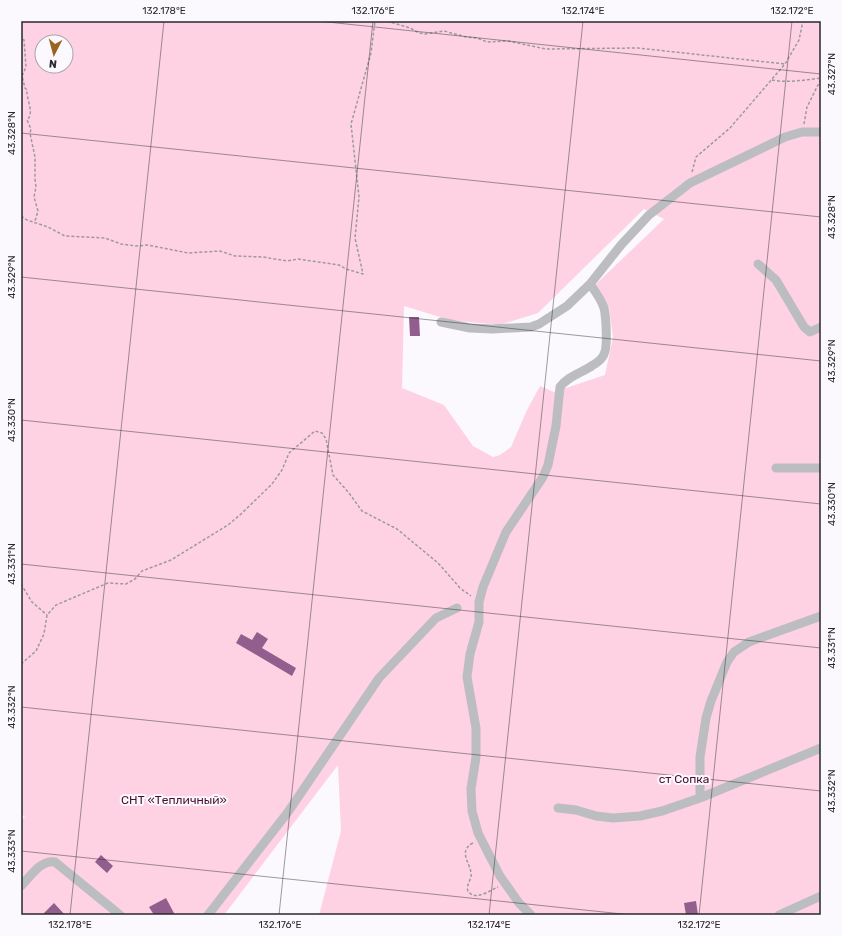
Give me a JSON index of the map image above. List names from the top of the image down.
{
  "parks": ["ст Сопка", "СНТ «Тепличный»"],
  "north": "bottom",
  "coordinates": [
    "132.178°E",
    "132.176°E",
    "132.174°E",
    "132.172°E",
    "43.327°N",
    "43.328°N",
    "43.329°N",
    "43.330°N",
    "43.331°N",
    "43.332°N",
    "43.333°N"
  ]
}
